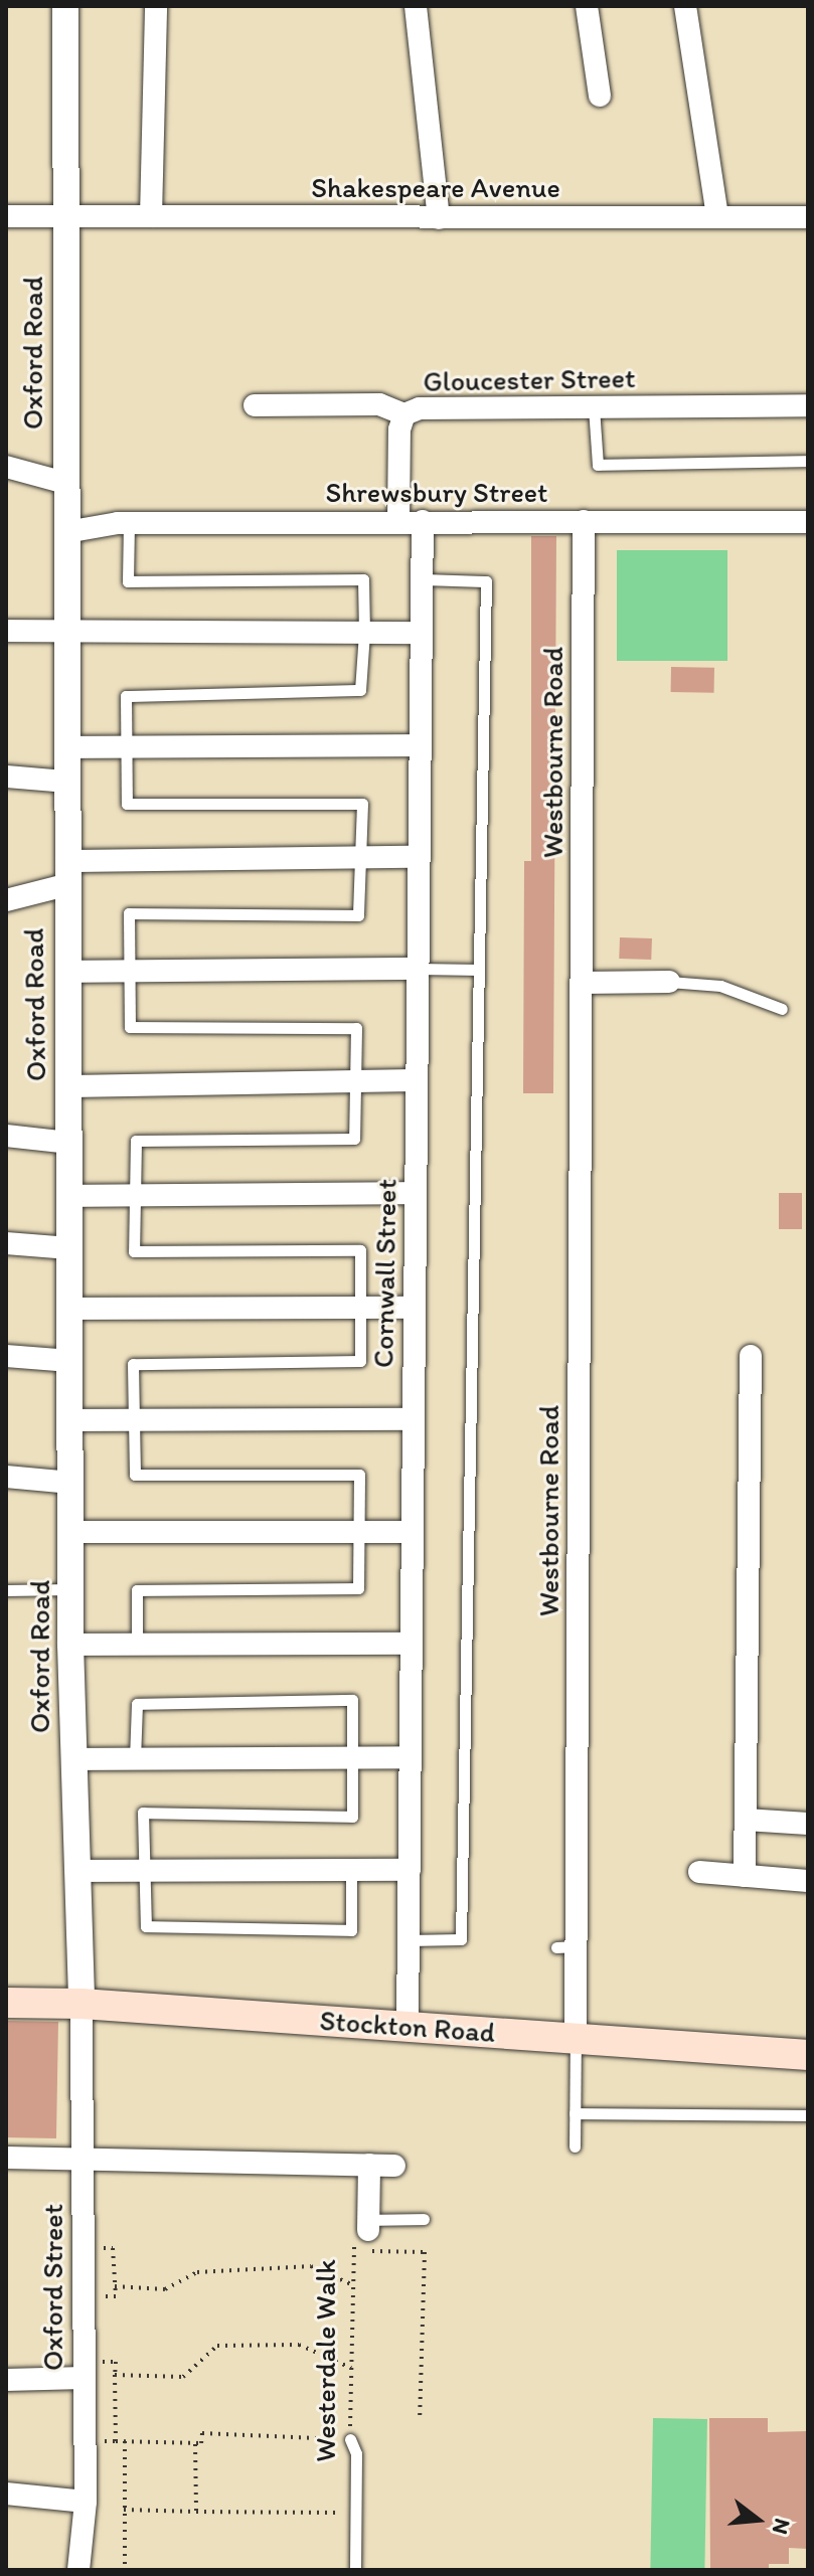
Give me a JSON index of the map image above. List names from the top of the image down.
{
  "streets": {
    "main road": ["Stockton Road"],
    "street": [
      "Shakespeare Avenue",
      "Oxford Road",
      "Gloucester Street",
      "Shrewsbury Street",
      "Westbourne Road",
      "Cornwall Street",
      "Oxford Street"
    ],
    "lane": ["Westerdale Walk"]
  },
  "crossings": [
    ["Shakespeare Avenue", "Oxford Road"],
    ["Oxford Road", "Shrewsbury Street"],
    ["Oxford Road", "Stockton Road"],
    ["Oxford Road", "Oxford Street"],
    ["Shrewsbury Street", "Westbourne Road"],
    ["Shrewsbury Street", "Cornwall Street"],
    ["Westbourne Road", "Stockton Road"],
    ["Cornwall Street", "Stockton Road"],
    ["Stockton Road", "Oxford Street"]
  ],
  "north": "right"
}
